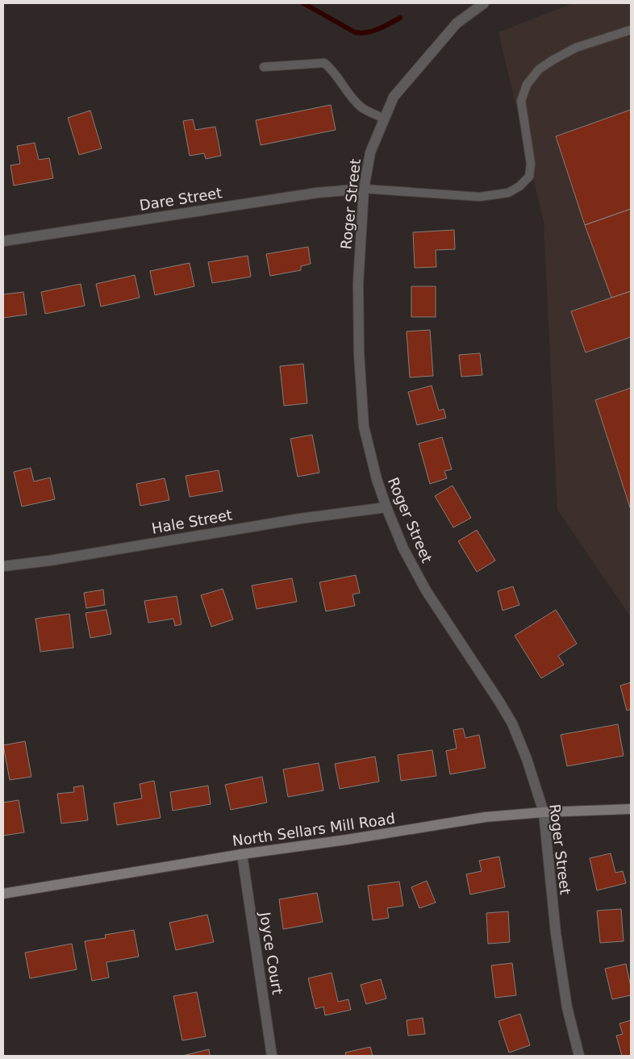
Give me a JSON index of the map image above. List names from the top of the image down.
{
  "streets": {
    "street": [
      "Dare Street",
      "Roger Street",
      "Hale Street",
      "North Sellars Mill Road",
      "Joyce Court"
    ]
  },
  "crossings": [
    ["Dare Street", "Roger Street"],
    ["Roger Street", "Hale Street"],
    ["Roger Street", "North Sellars Mill Road"],
    ["North Sellars Mill Road", "Joyce Court"]
  ]
}
